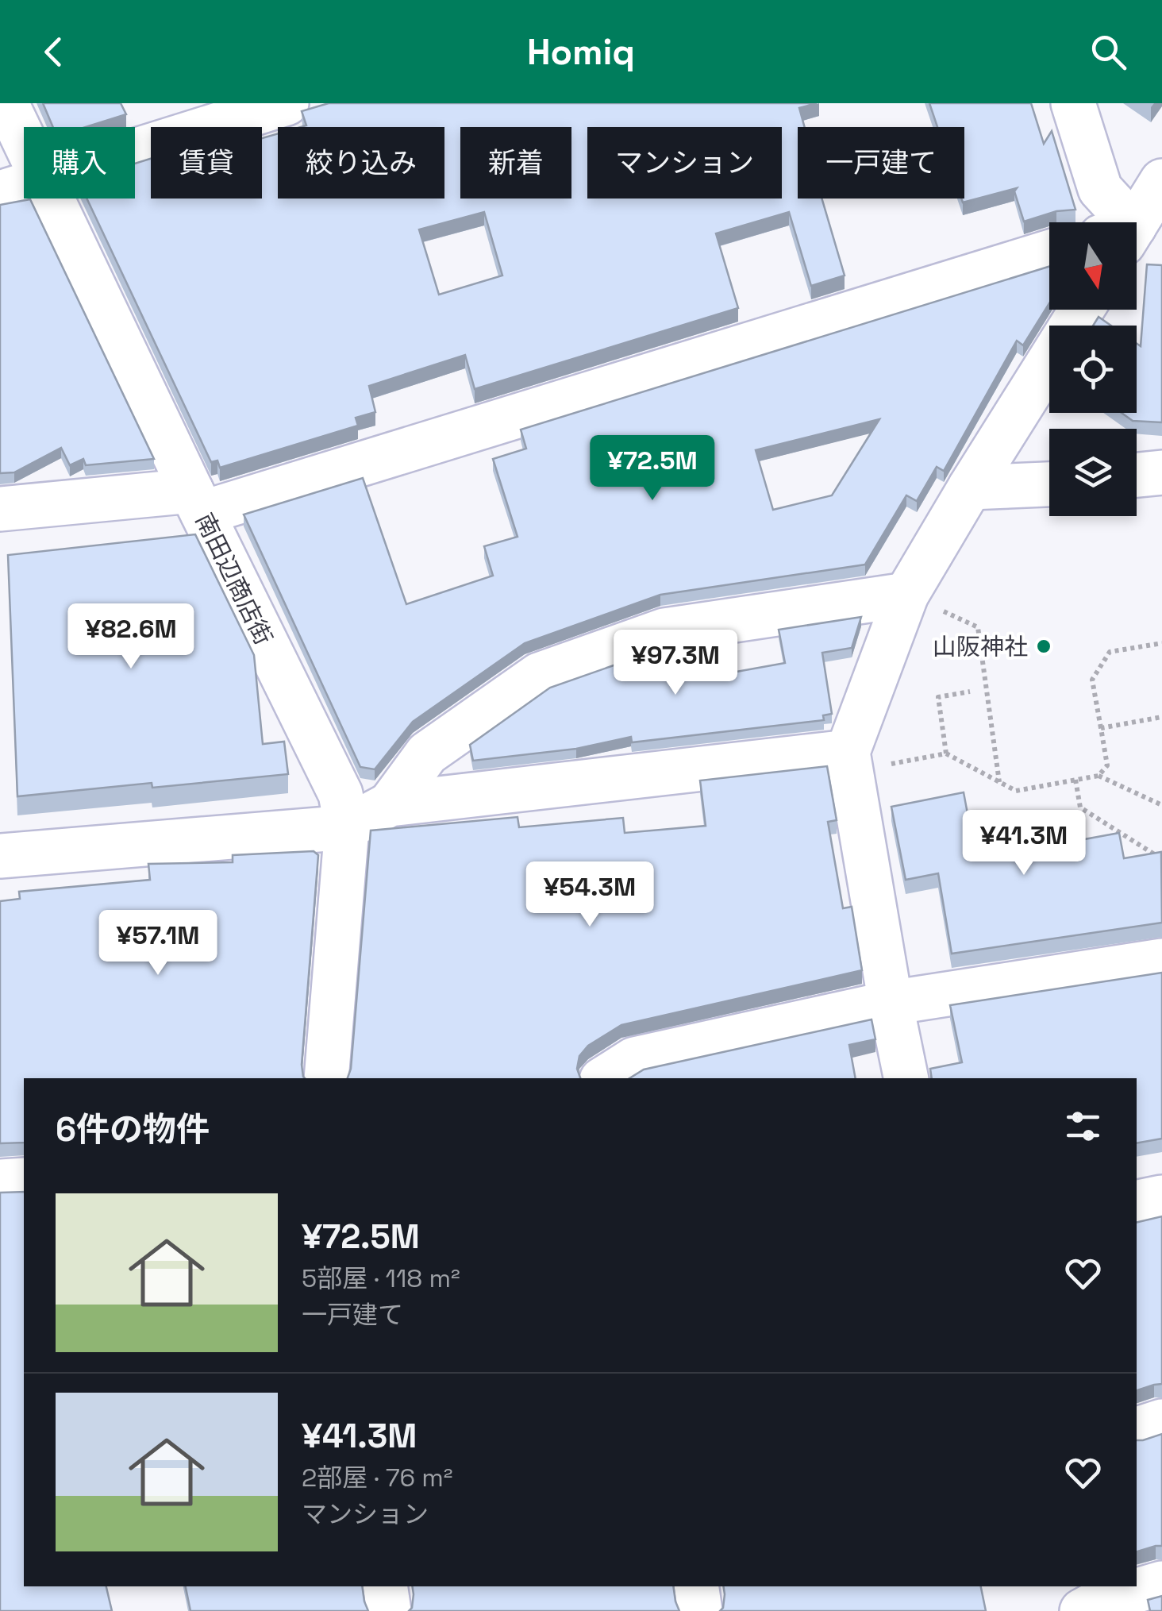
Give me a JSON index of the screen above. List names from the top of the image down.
{
  "streets": {
    "street": ["南田辺商店街"]
  },
  "places": ["山阪神社"],
  "north": "bottom",
  "page": {
    "header": "Homiq",
    "chip": [
      "購入",
      "賃貸",
      "絞り込み",
      "新着",
      "マンション",
      "一戸建て"
    ],
    "price": [
      "¥72.5M",
      "¥82.6M",
      "¥97.3M",
      "¥41.3M",
      "¥54.3M",
      "¥57.1M"
    ],
    "heading": "6件の物件",
    "list": [
      {
        "name": "¥72.5M",
        "note": "5部屋 · 118 m² · 一戸建て"
      },
      {
        "name": "¥41.3M",
        "note": "2部屋 · 76 m² · マンション"
      }
    ]
  }
}
